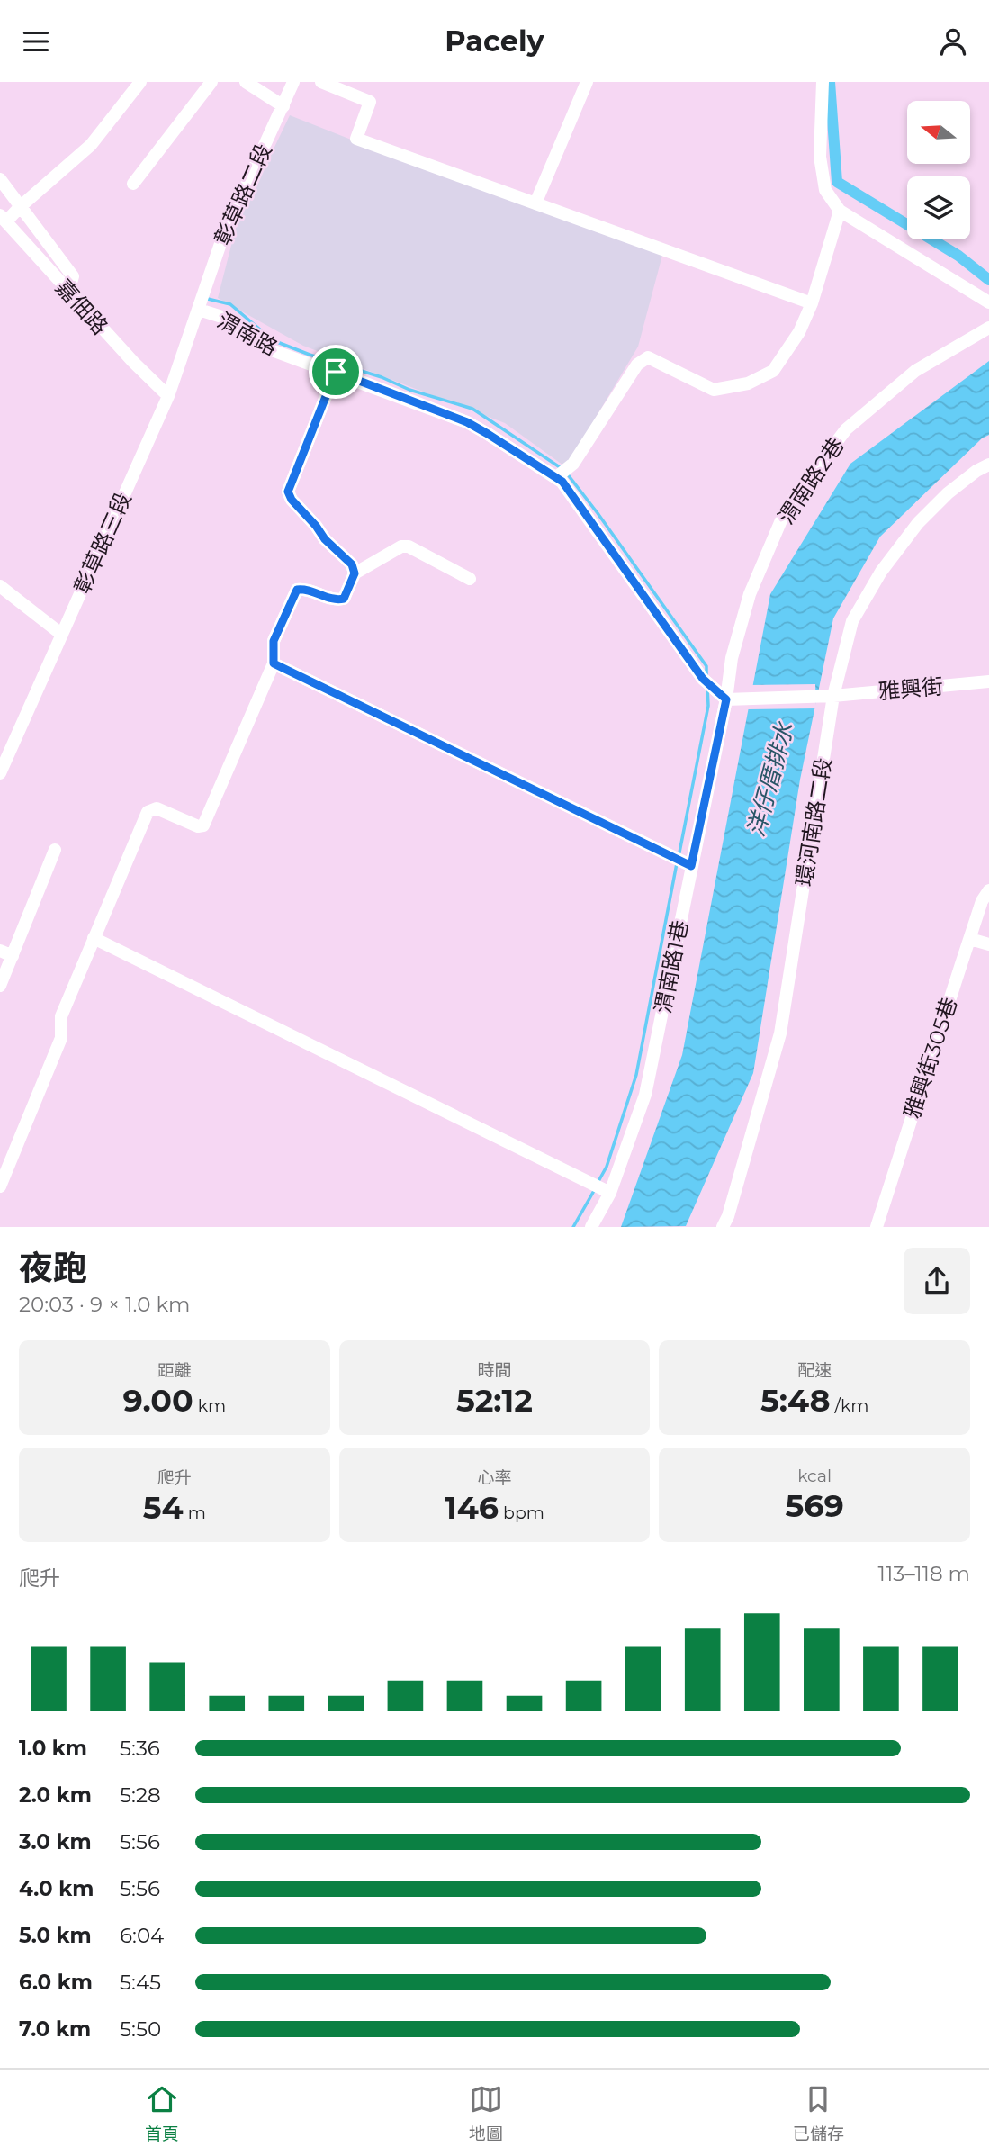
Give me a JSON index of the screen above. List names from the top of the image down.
{
  "streets": {
    "street": [
      "彰草路二段",
      "嘉佃路",
      "渭南路",
      "渭南路2巷",
      "彰草路三段",
      "雅興街",
      "環河南路二段",
      "渭南路1巷",
      "雅興街305巷"
    ]
  },
  "crossings": [
    ["彰草路二段", "渭南路"],
    ["彰草路二段", "彰草路三段"],
    ["嘉佃路", "彰草路三段"],
    ["渭南路", "渭南路2巷"],
    ["渭南路", "彰草路三段"],
    ["渭南路", "雅興街"],
    ["渭南路", "渭南路1巷"],
    ["渭南路2巷", "雅興街"],
    ["渭南路2巷", "渭南路1巷"],
    ["雅興街", "環河南路二段"],
    ["雅興街", "渭南路1巷"]
  ],
  "water": ["洋仔厝排水"],
  "north": "left",
  "page": {
    "header": "Pacely",
    "heading": ["夜跑", "20:03 · 9 × 1.0 km"],
    "stats": [
      ["距離", "9.00 km"],
      ["時間", "52:12"],
      ["配速", "5:48 /km"],
      ["爬升", "54 m"],
      ["心率", "146 bpm"],
      ["kcal", "569"]
    ],
    "chart": ["爬升", "113–118 m"],
    "list": [
      {
        "name": "1.0 km",
        "note": "5:36"
      },
      {
        "name": "2.0 km",
        "note": "5:28"
      },
      {
        "name": "3.0 km",
        "note": "5:56"
      },
      {
        "name": "4.0 km",
        "note": "5:56"
      },
      {
        "name": "5.0 km",
        "note": "6:04"
      },
      {
        "name": "6.0 km",
        "note": "5:45"
      },
      {
        "name": "7.0 km",
        "note": "5:50"
      }
    ],
    "tabs": ["首頁", "地圖", "已儲存"]
  }
}
